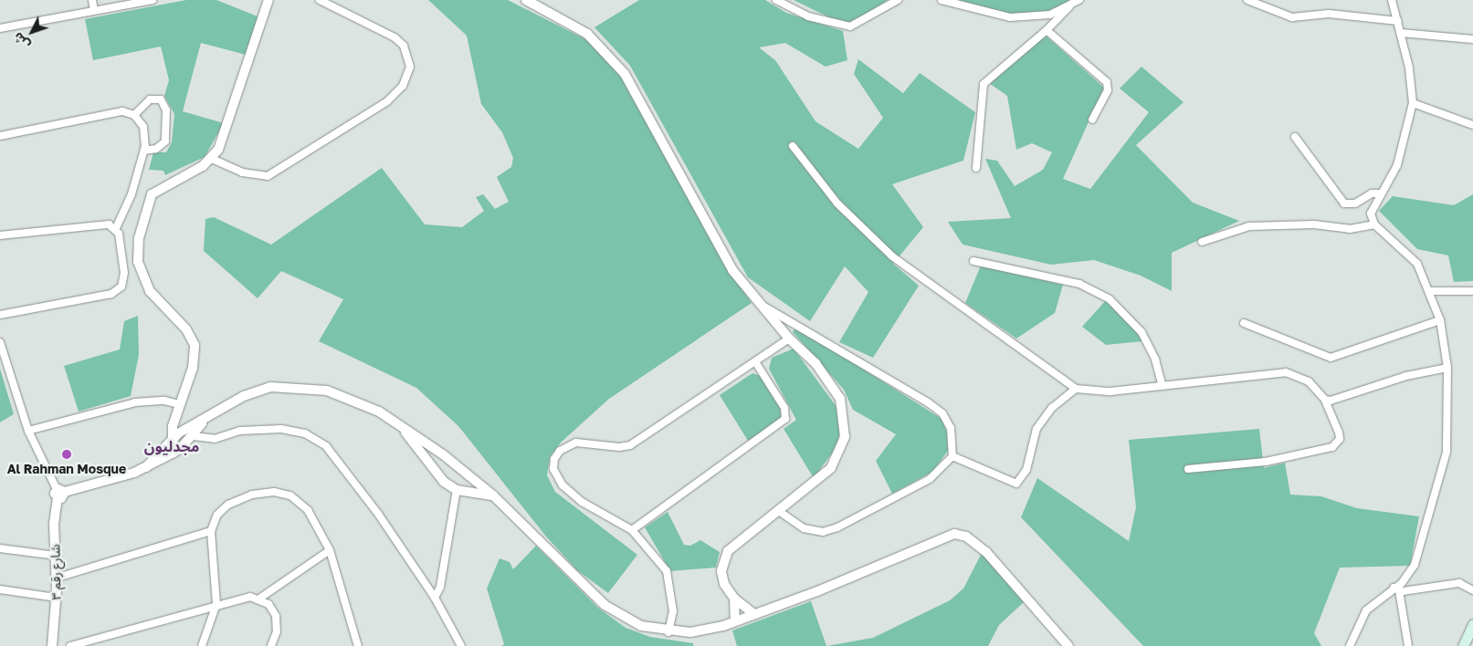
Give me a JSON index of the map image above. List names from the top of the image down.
{
  "streets": {
    "street": ["شارع رقم ٣"]
  },
  "districts": ["مجدليون"],
  "places": ["Al Rahman Mosque"],
  "north": "bottom left"
}
